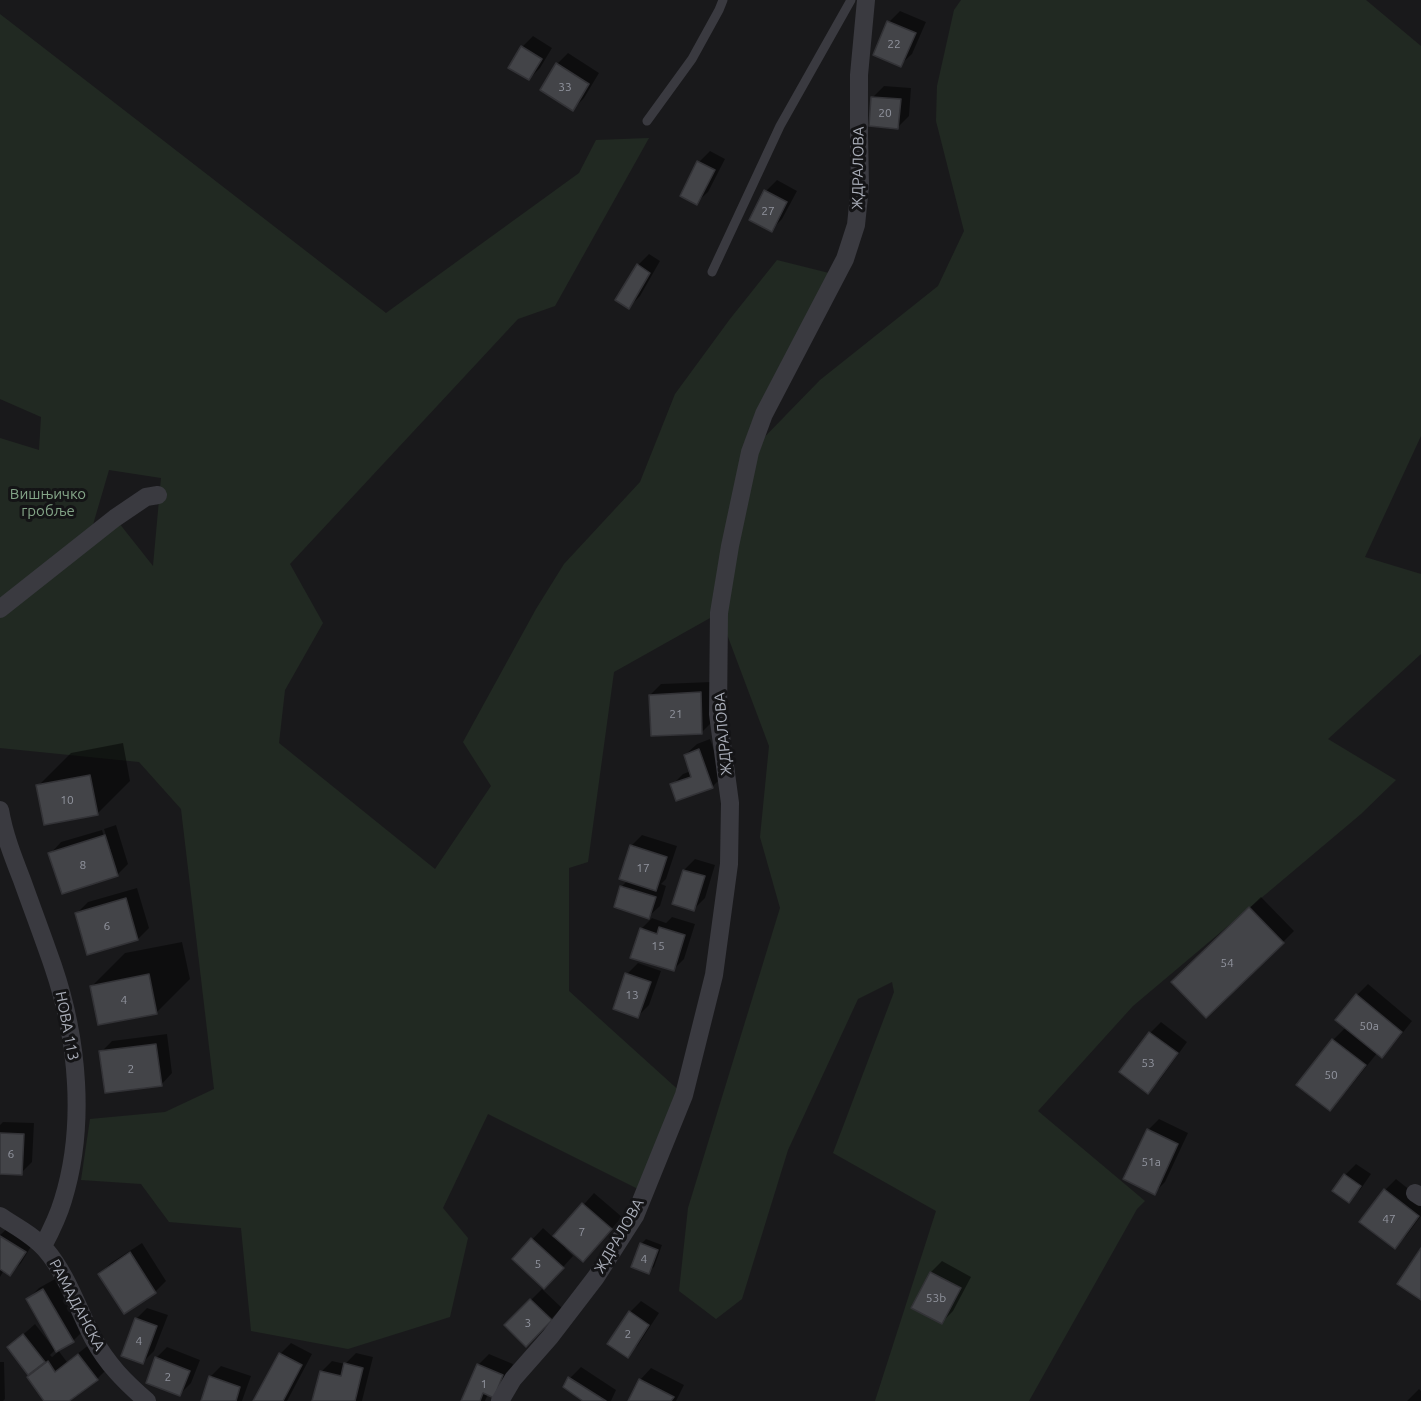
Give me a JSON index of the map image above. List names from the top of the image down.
{
  "streets": {
    "street": ["ЖДРАЛОВА", "НОВА 113", "РАМАДАНСКА"]
  },
  "crossings": [
    ["НОВА 113", "РАМАДАНСКА"]
  ],
  "parks": ["Вишњичко гробље"],
  "house_numbers": [
    "22",
    "33",
    "20",
    "27",
    "21",
    "10",
    "8",
    "17",
    "6",
    "15",
    "54",
    "13",
    "4",
    "50a",
    "53",
    "2",
    "50",
    "6",
    "51a",
    "47",
    "7",
    "4",
    "5",
    "53b",
    "3",
    "2",
    "4",
    "2",
    "1"
  ]
}
